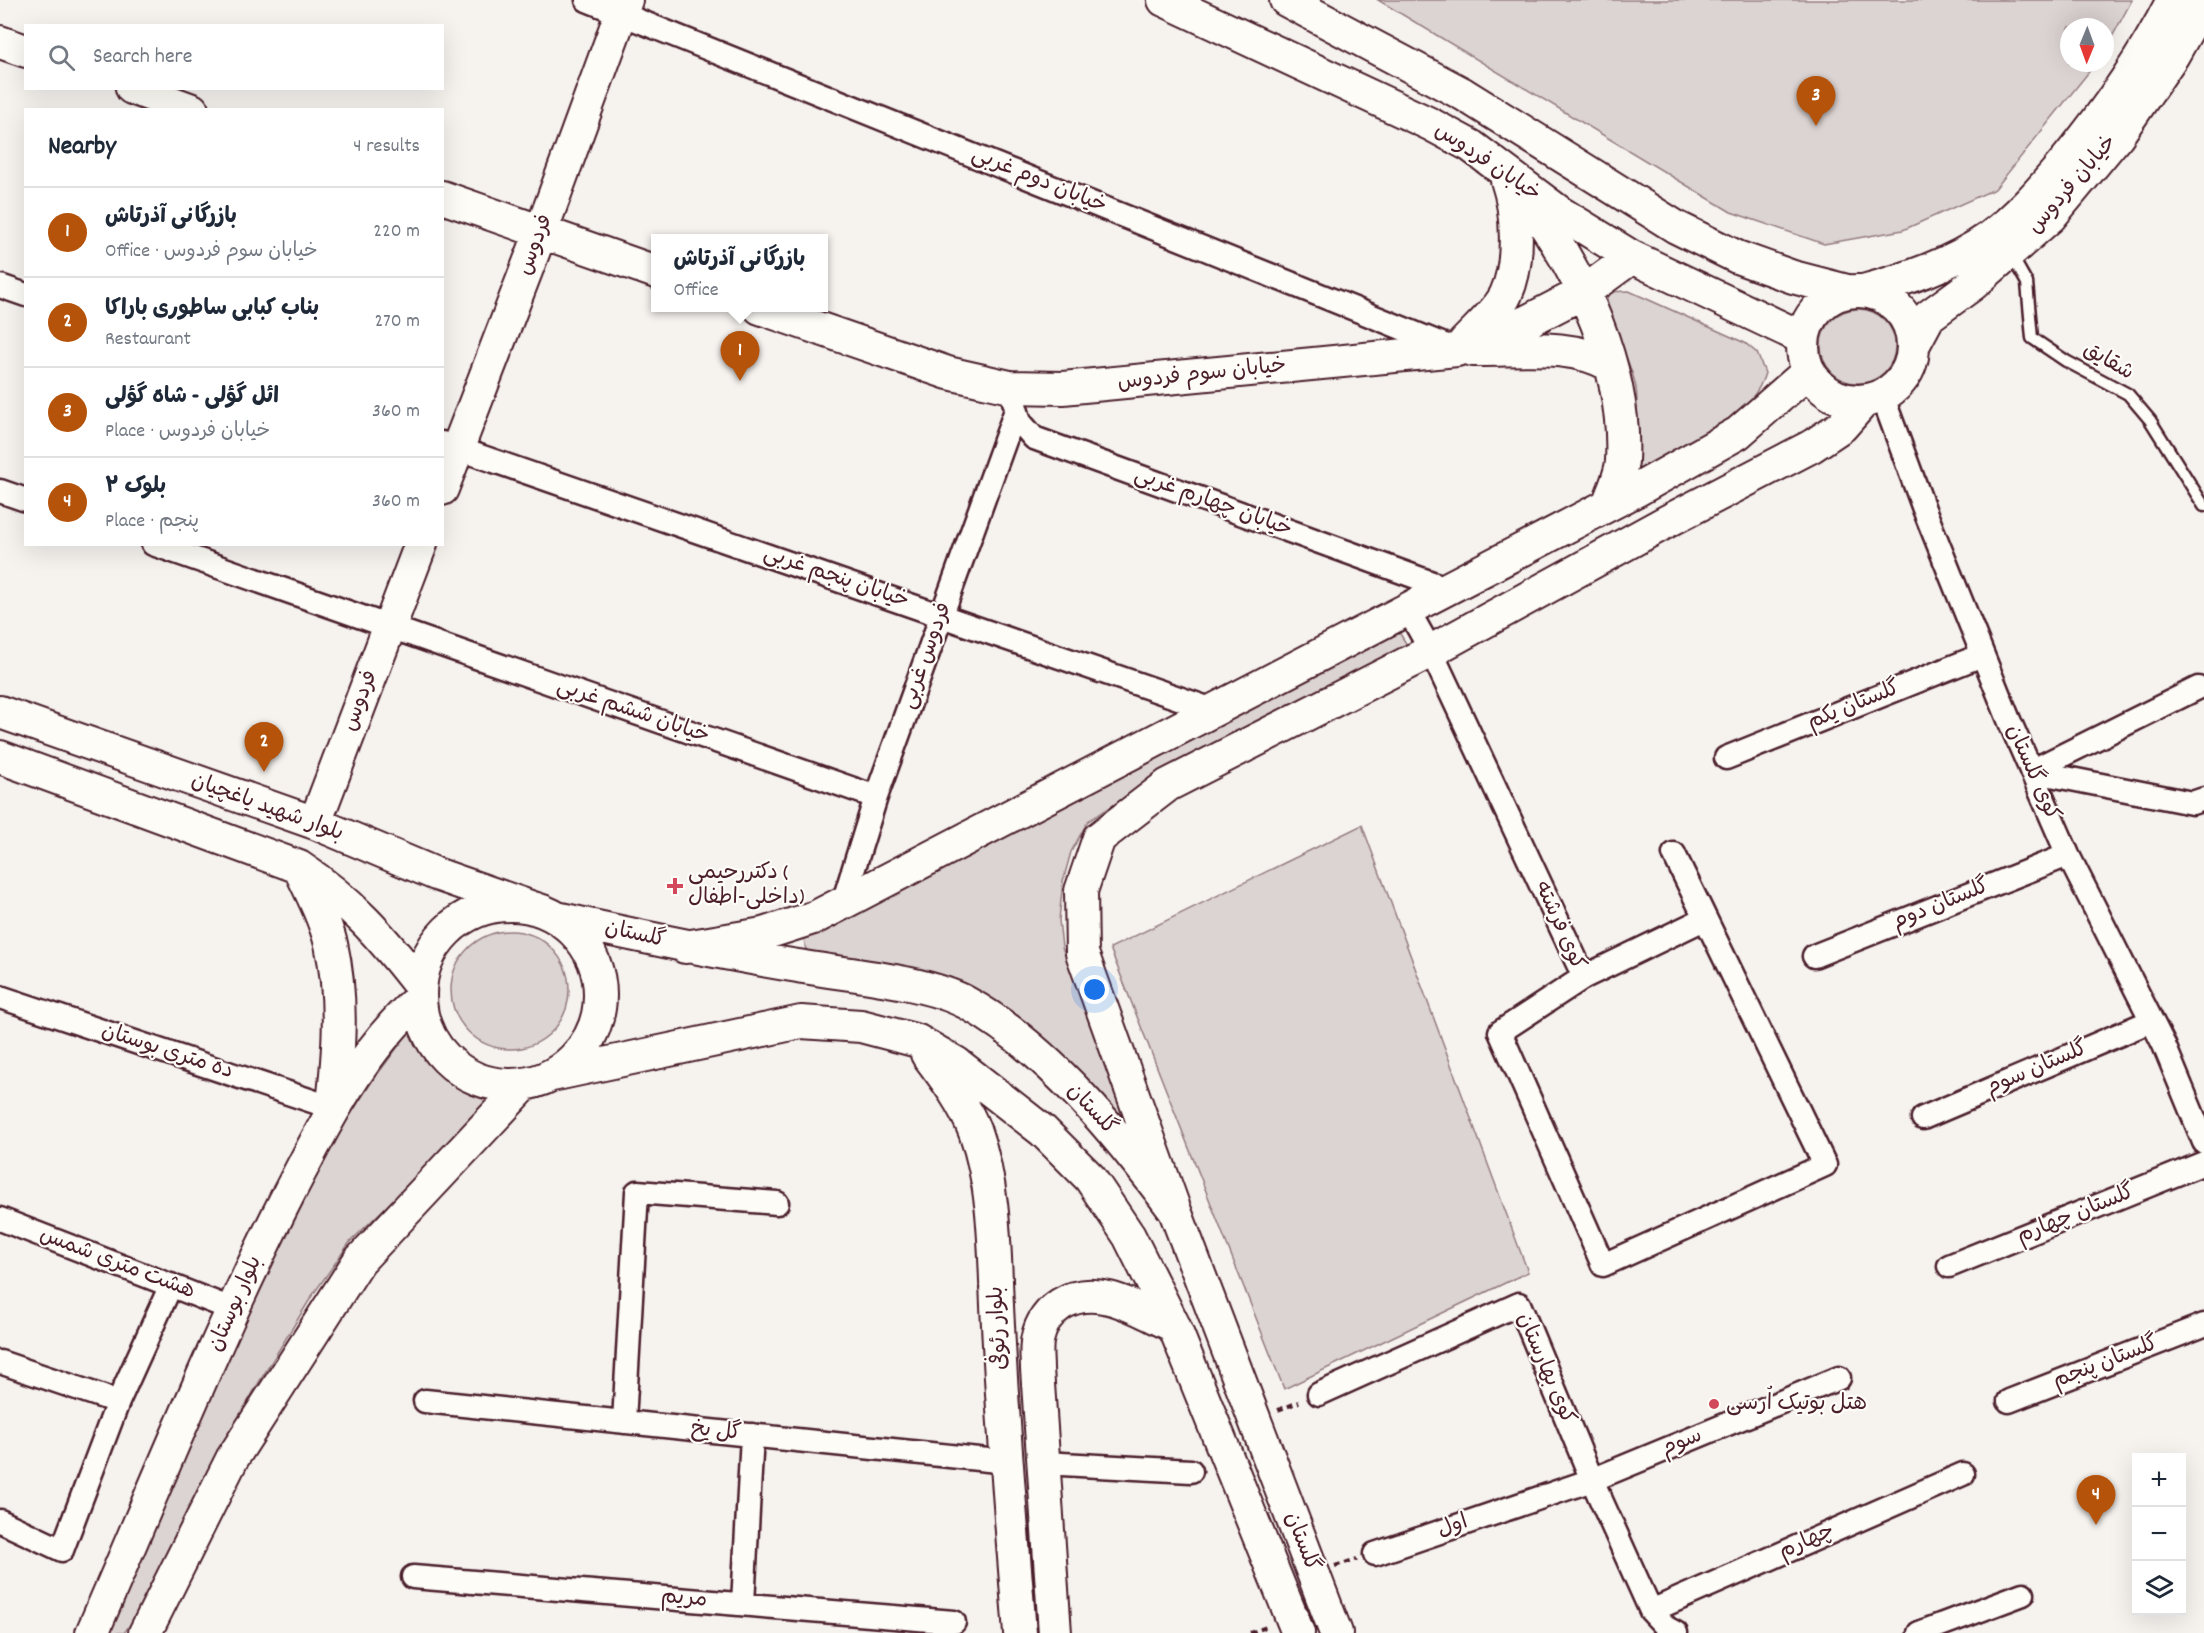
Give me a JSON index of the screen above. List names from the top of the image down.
{
  "streets": {
    "main road": [
      "خیابان فردوس",
      "فردوس",
      "خیابان سوم فردوس",
      "بلوار شهید یاغچیان",
      "گلستان",
      "بلوار بوستان",
      "بلوار رئوفی"
    ],
    "street": [
      "خیابان دوم غربی",
      "خیابان چهارم غربی",
      "خیابان پنجم غربی",
      "فردوس غربی",
      "گلستان یکم",
      "خیابان ششم غربی",
      "کوی گلستان",
      "گلستان دوم",
      "کوی فرشته",
      "ده متری بوستان",
      "گلستان سوم",
      "گلستان چهارم",
      "هشت متری شمس",
      "گلستان پنجم",
      "کوی بهارستان",
      "گل یخ",
      "سوم",
      "اول",
      "چهارم",
      "مریم"
    ],
    "lane": ["شقایق"]
  },
  "crossings": [
    ["خیابان فردوس", "شقایق"],
    ["خیابان فردوس", "خیابان سوم فردوس"],
    ["خیابان فردوس", "کوی گلستان"],
    ["خیابان دوم غربی", "فردوس"],
    ["خیابان دوم غربی", "خیابان سوم فردوس"],
    ["فردوس", "خیابان پنجم غربی"],
    ["فردوس", "خیابان ششم غربی"],
    ["فردوس", "بلوار شهید یاغچیان"],
    ["خیابان سوم فردوس", "خیابان چهارم غربی"],
    ["خیابان سوم فردوس", "فردوس غربی"],
    ["خیابان چهارم غربی", "فردوس غربی"],
    ["خیابان پنجم غربی", "فردوس غربی"],
    ["فردوس غربی", "خیابان ششم غربی"],
    ["گلستان یکم", "کوی گلستان"],
    ["کوی گلستان", "گلستان دوم"],
    ["کوی گلستان", "گلستان سوم"],
    ["بلوار شهید یاغچیان", "گلستان"],
    ["بلوار شهید یاغچیان", "بلوار بوستان"],
    ["گلستان", "بلوار بوستان"],
    ["گلستان", "بلوار رئوفی"],
    ["ده متری بوستان", "بلوار بوستان"],
    ["هشت متری شمس", "بلوار بوستان"],
    ["بلوار رئوفی", "گل یخ"],
    ["کوی بهارستان", "سوم"],
    ["کوی بهارستان", "اول"],
    ["کوی بهارستان", "چهارم"],
    ["سوم", "اول"]
  ],
  "places": {
    "health": ["دکتررحیمی ( داخلی-اطفال)"],
    "other": ["هتل بوتیک اُرسی"]
  },
  "north": "bottom",
  "page": {
    "search": "Search here",
    "pins": [
      "3",
      "1",
      "2",
      "4"
    ],
    "heading": ["Nearby", "4 results"],
    "list": [
      {
        "mark": "1",
        "name": "بازرگانی آذرتاش",
        "note": "Office · خیابان سوم فردوس",
        "value": "220 m"
      },
      {
        "mark": "2",
        "name": "بناب کبابی ساطوری باراکا",
        "note": "Restaurant",
        "value": "270 m"
      },
      {
        "mark": "3",
        "name": "ائل گؤلی - شاه گؤلی",
        "note": "Place · خیابان فردوس",
        "value": "360 m"
      },
      {
        "mark": "4",
        "name": "بلوک ۲",
        "note": "Place · پنجم",
        "value": "360 m"
      }
    ],
    "popup": ["بازرگانی آذرتاش", "Office"],
    "map_buttons": ["+", "−"]
  }
}
